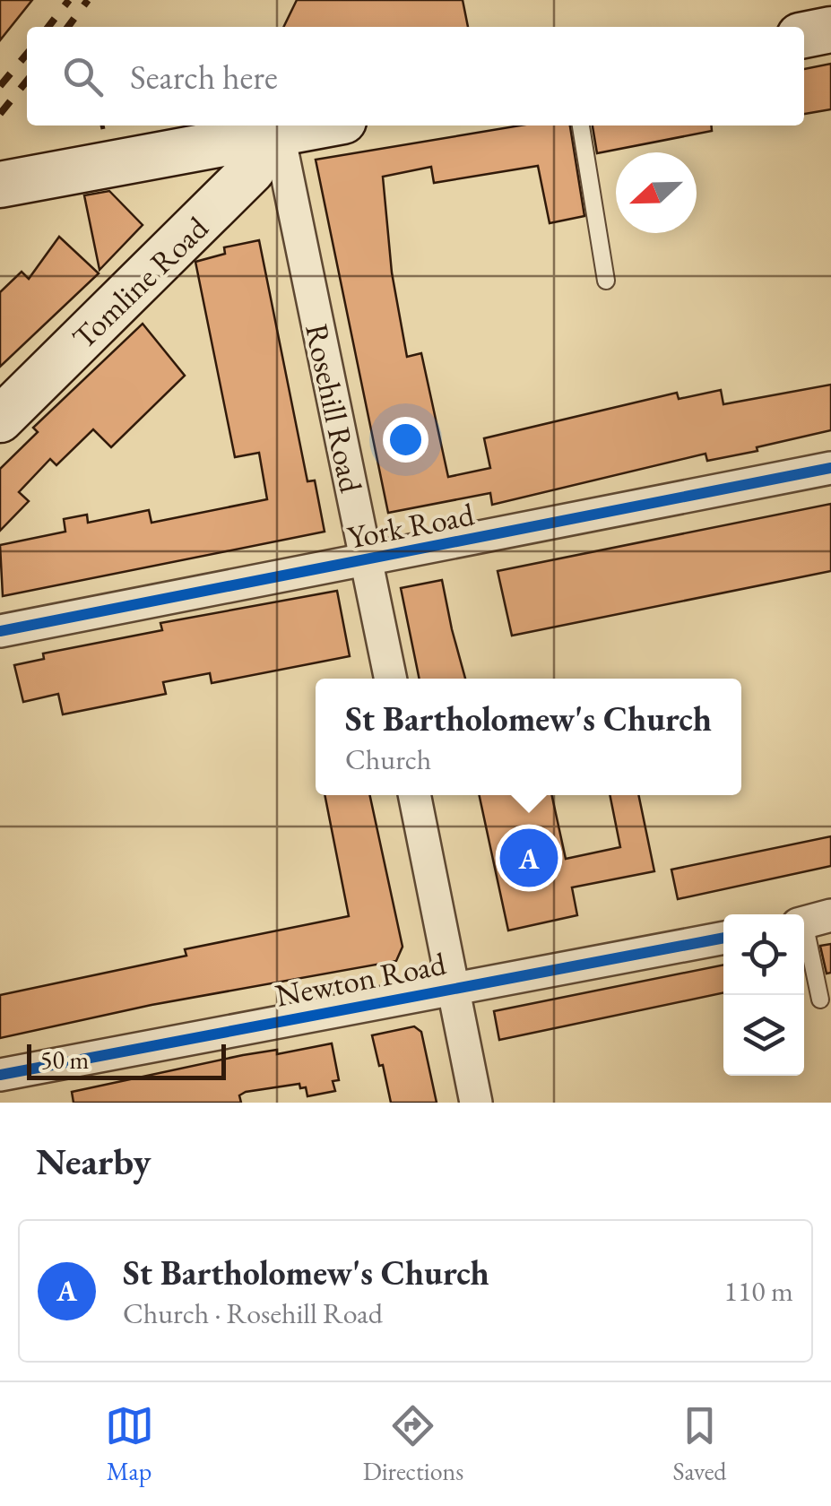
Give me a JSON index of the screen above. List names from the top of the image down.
{
  "streets": {
    "main road": ["Tomline Road"],
    "street": ["Rosehill Road", "York Road", "Newton Road"]
  },
  "crossings": [
    ["Tomline Road", "Rosehill Road"],
    ["Rosehill Road", "York Road"]
  ],
  "scale_bar": "50 m",
  "north": "left",
  "page": {
    "search": "Search here",
    "popup": ["St Bartholomew's Church", "Church"],
    "pins": "A",
    "scale": "50 m",
    "heading": "Nearby",
    "list": [
      {
        "mark": "A",
        "name": "St Bartholomew's Church",
        "note": "Church · Rosehill Road",
        "value": "110 m"
      }
    ],
    "nav": ["Map", "Directions", "Saved"]
  }
}
